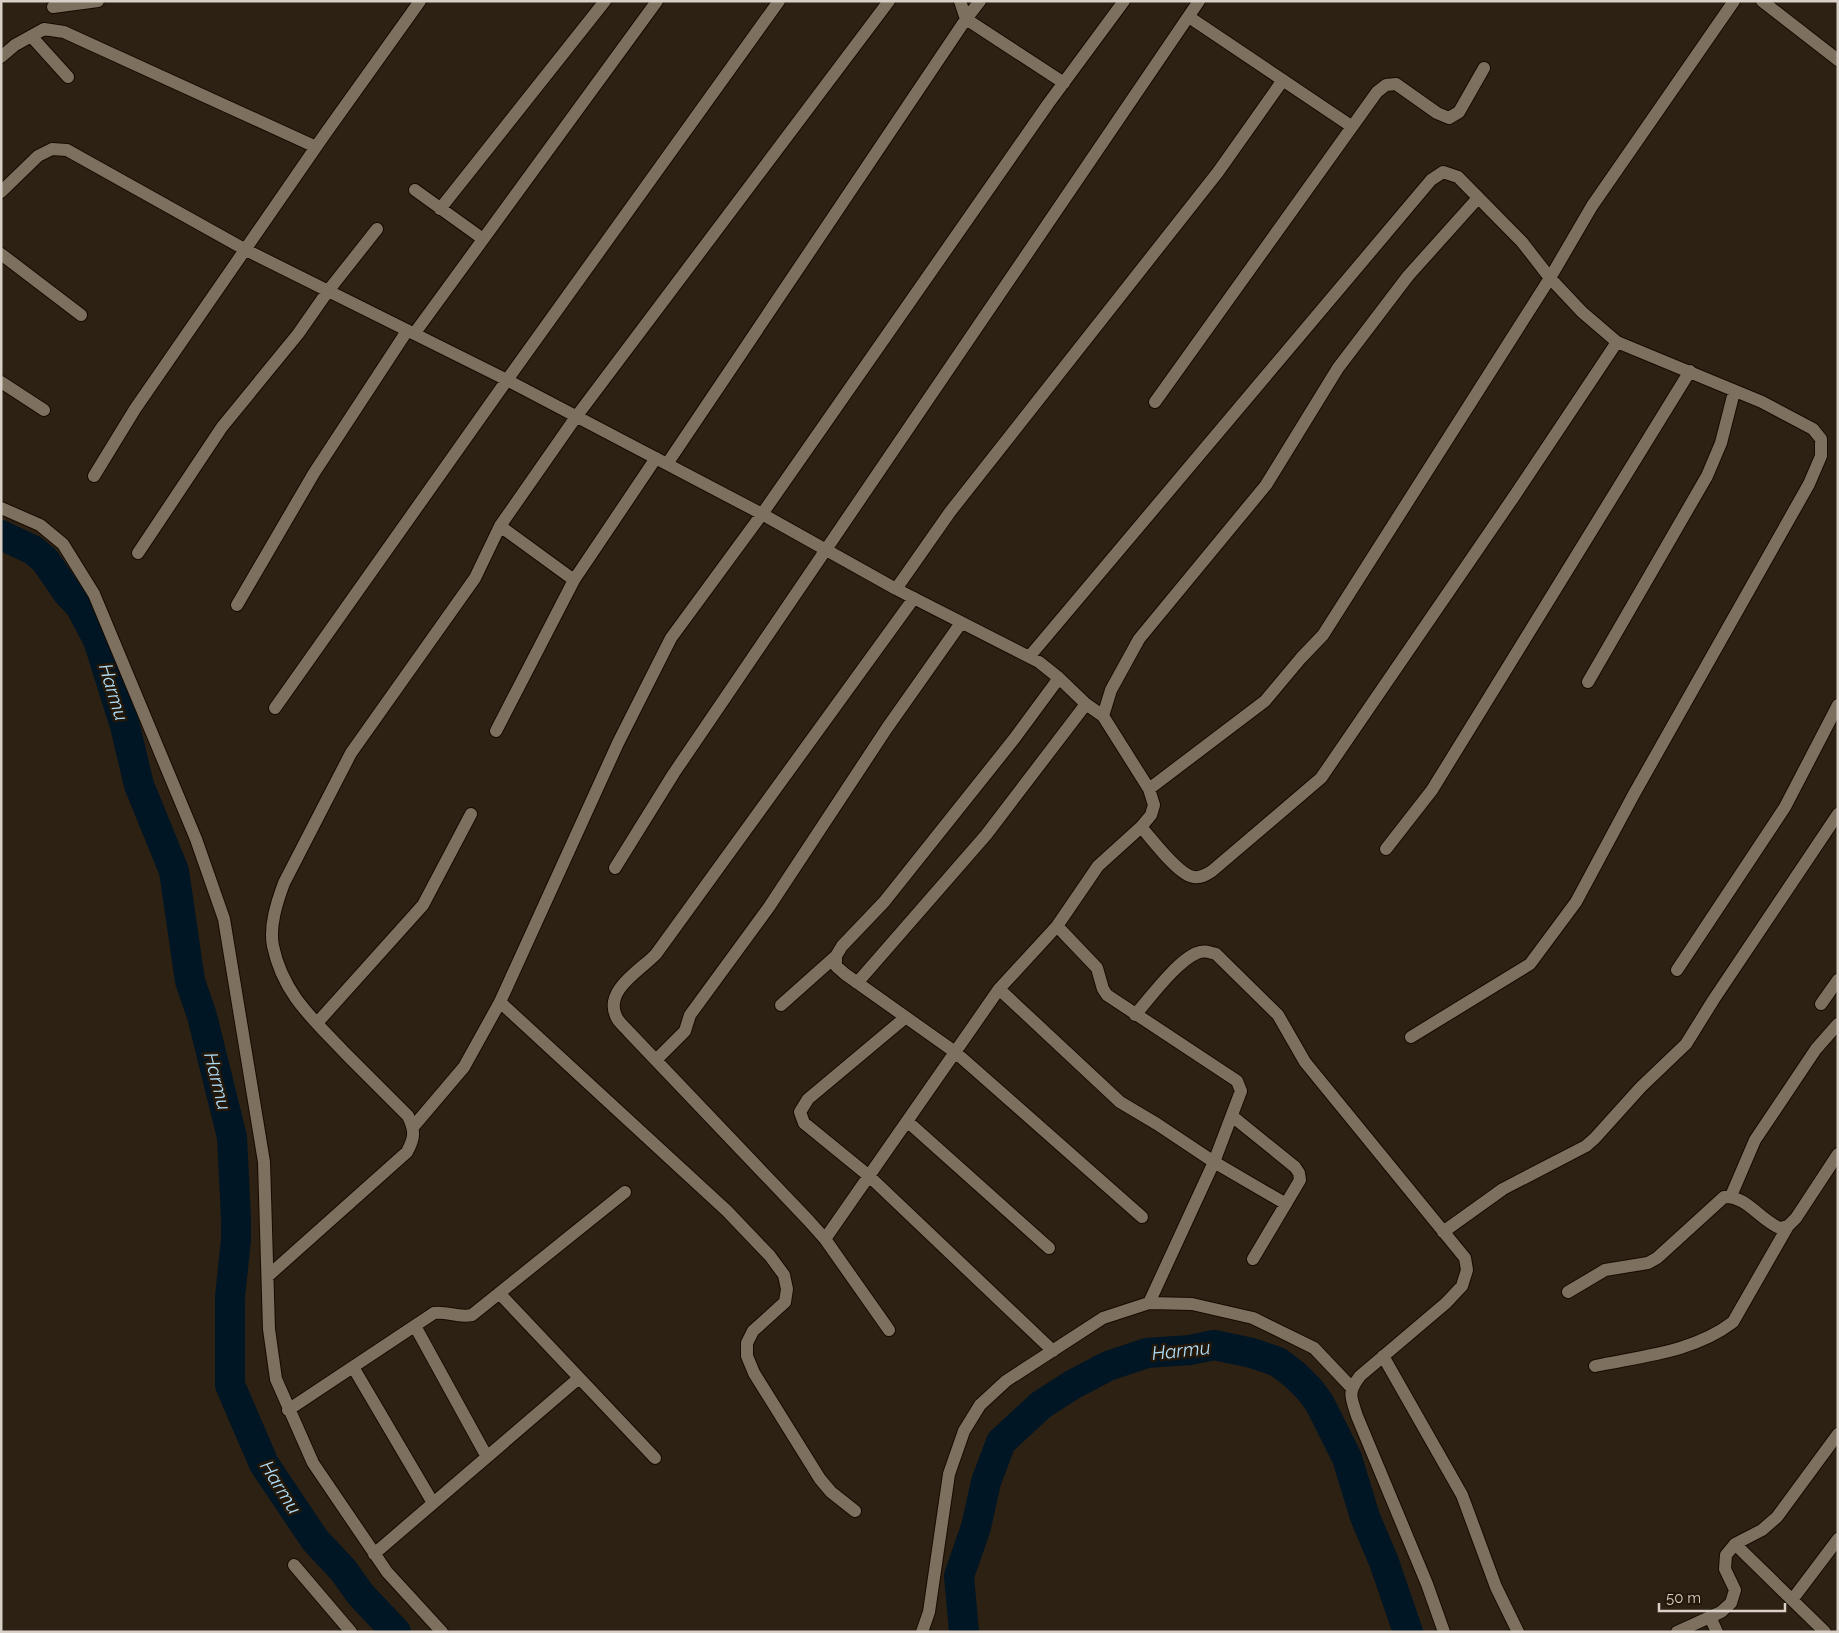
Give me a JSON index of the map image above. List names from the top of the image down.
{
  "water": ["Harmu"],
  "scale_bar": "50 m"
}
